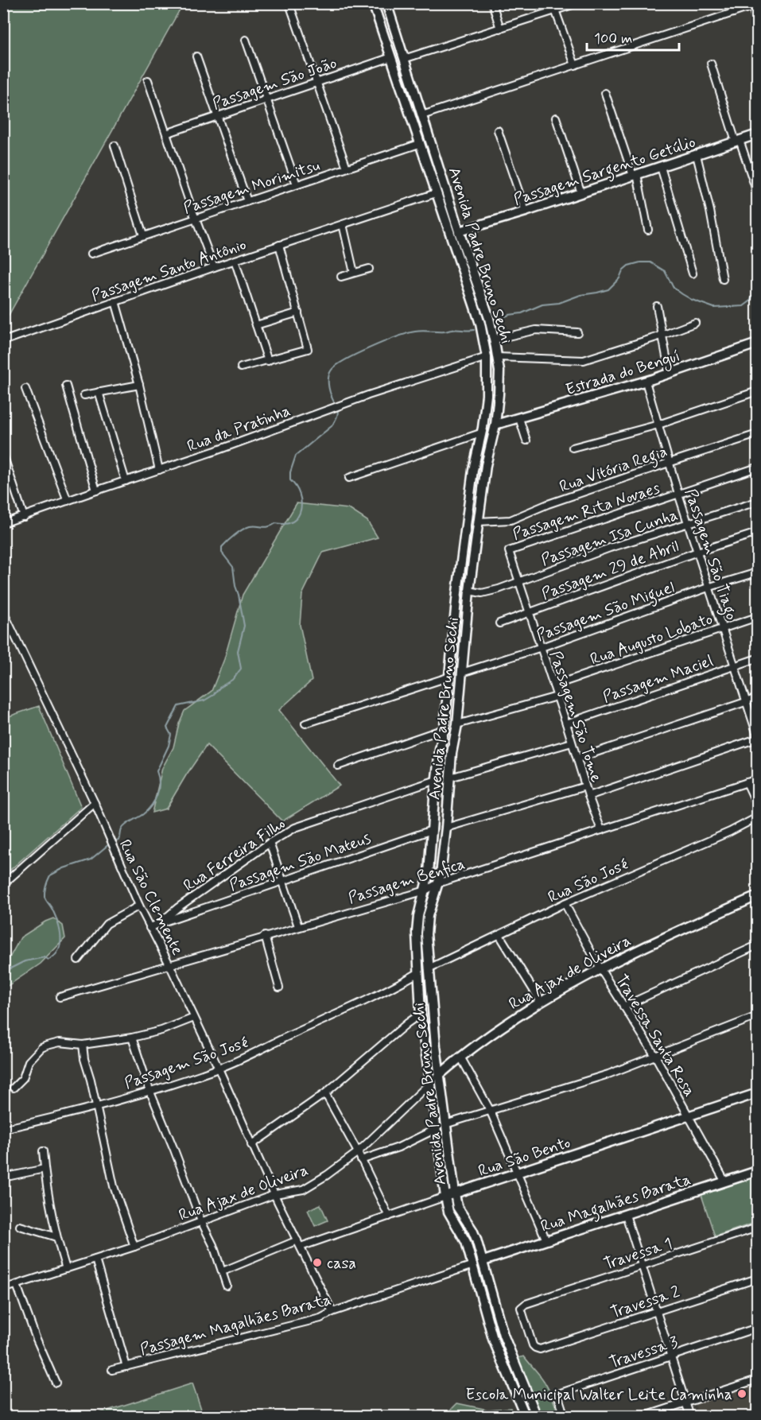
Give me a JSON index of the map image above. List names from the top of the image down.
{
  "streets": {
    "main road": [
      "Passagem Sargento Getúlio",
      "Avenida Padre Bruno Sechi",
      "Estrada do Benguí",
      "Rua Ajax de Oliveira",
      "Rua São Bento",
      "Rua Magalhães Barata"
    ],
    "street": [
      "Passagem São João",
      "Passagem Morimitsu",
      "Passagem Santo Antônio",
      "Rua da Pratinha",
      "Rua Vitória Regia",
      "Passagem Rita Novaes",
      "Passagem Isa Cunha",
      "Passagem São Tiago",
      "Passagem 29 de Abril",
      "Passagem São Miguel",
      "Rua Augusto Lobato",
      "Passagem Maciel",
      "Passagem São Tome",
      "Rua Ferreira Filho",
      "Passagem São Mateus",
      "Passagem Benfica",
      "Rua São José",
      "Rua São Clemente",
      "Travessa Santa Rosa",
      "Passagem São José",
      "Travessa 1",
      "Travessa 2",
      "Passagem Magalhães Barata",
      "Travessa 3"
    ]
  },
  "crossings": [
    ["Passagem São João", "Avenida Padre Bruno Sechi"],
    ["Passagem Sargento Getúlio", "Avenida Padre Bruno Sechi"],
    ["Passagem Morimitsu", "Avenida Padre Bruno Sechi"],
    ["Avenida Padre Bruno Sechi", "Passagem Santo Antônio"],
    ["Avenida Padre Bruno Sechi", "Estrada do Benguí"],
    ["Avenida Padre Bruno Sechi", "Rua da Pratinha"],
    ["Avenida Padre Bruno Sechi", "Rua Vitória Regia"],
    ["Avenida Padre Bruno Sechi", "Passagem Isa Cunha"],
    ["Avenida Padre Bruno Sechi", "Passagem São Miguel"],
    ["Avenida Padre Bruno Sechi", "Rua Ferreira Filho"],
    ["Avenida Padre Bruno Sechi", "Passagem São Mateus"],
    ["Avenida Padre Bruno Sechi", "Passagem Benfica"],
    ["Avenida Padre Bruno Sechi", "Rua São José"],
    ["Avenida Padre Bruno Sechi", "Rua Ajax de Oliveira"],
    ["Avenida Padre Bruno Sechi", "Passagem São José"],
    ["Avenida Padre Bruno Sechi", "Rua São Bento"],
    ["Avenida Padre Bruno Sechi", "Rua Magalhães Barata"],
    ["Avenida Padre Bruno Sechi", "Passagem Magalhães Barata"],
    ["Estrada do Benguí", "Passagem São Tiago"],
    ["Rua Vitória Regia", "Passagem São Tiago"],
    ["Passagem Rita Novaes", "Passagem São Tiago"],
    ["Passagem Rita Novaes", "Passagem São Tome"],
    ["Passagem Isa Cunha", "Passagem São Tiago"],
    ["Passagem Isa Cunha", "Passagem São Tome"],
    ["Passagem São Tiago", "Passagem 29 de Abril"],
    ["Passagem São Tiago", "Passagem São Miguel"],
    ["Passagem São Tiago", "Rua Augusto Lobato"],
    ["Passagem São Tiago", "Passagem Maciel"],
    ["Passagem 29 de Abril", "Passagem São Tome"],
    ["Passagem São Miguel", "Passagem São Tome"],
    ["Rua Augusto Lobato", "Passagem São Tome"],
    ["Passagem Maciel", "Passagem São Tome"],
    ["Passagem São Tome", "Passagem Benfica"],
    ["Rua Ferreira Filho", "Passagem São Mateus"],
    ["Passagem São Mateus", "Rua São Clemente"],
    ["Passagem Benfica", "Rua São Clemente"],
    ["Rua São José", "Travessa Santa Rosa"],
    ["Rua São Clemente", "Rua Ajax de Oliveira"],
    ["Rua São Clemente", "Passagem São José"],
    ["Rua São Clemente", "Rua São Bento"],
    ["Rua São Clemente", "Passagem Magalhães Barata"],
    ["Rua Ajax de Oliveira", "Travessa Santa Rosa"],
    ["Travessa Santa Rosa", "Rua São Bento"],
    ["Travessa Santa Rosa", "Rua Magalhães Barata"],
    ["Travessa 1", "Travessa 2"]
  ],
  "places": ["casa", "Escola Municipal Walter Leite Caminha"],
  "scale_bar": "100 m"
}
